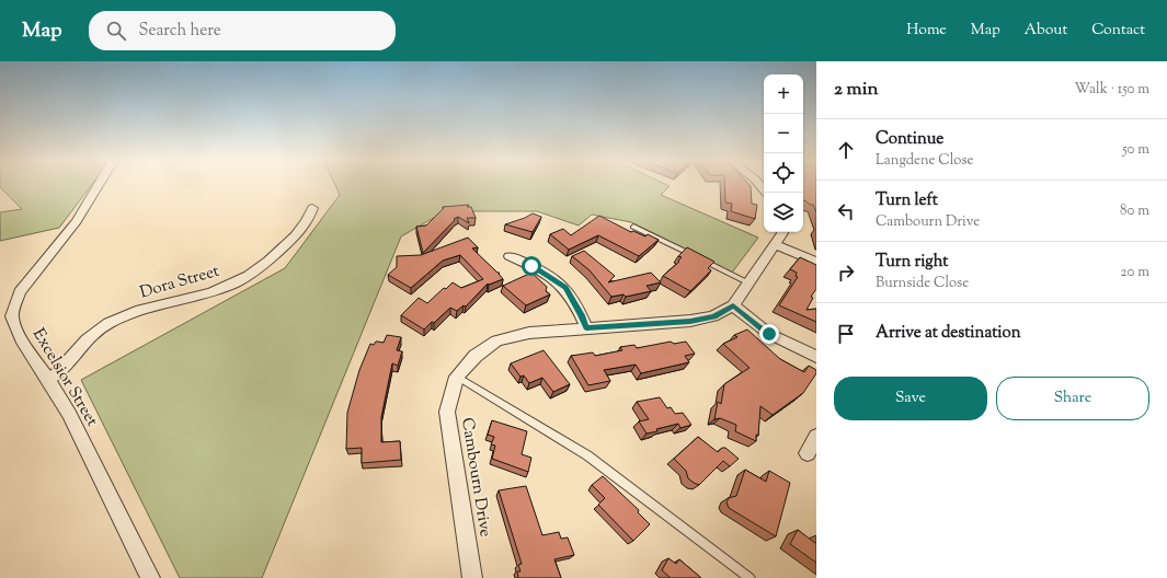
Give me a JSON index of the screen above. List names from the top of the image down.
{
  "streets": {
    "street": ["Dora Street", "Excelsior Street", "Cambourn Drive"]
  },
  "crossings": [
    ["Dora Street", "Excelsior Street"]
  ],
  "page": {
    "header": "Map",
    "search": "Search here",
    "nav": [
      "Home",
      "Map",
      "About",
      "Contact"
    ],
    "heading": ["2 min", "Walk · 150 m"],
    "map_buttons": ["+", "−"],
    "list": [
      ["Continue", "Langdene Close", "50 m"],
      ["Turn left", "Cambourn Drive", "80 m"],
      ["Turn right", "Burnside Close", "20 m"],
      "Arrive at destination"
    ],
    "buttons": ["Save", "Share"]
  }
}
